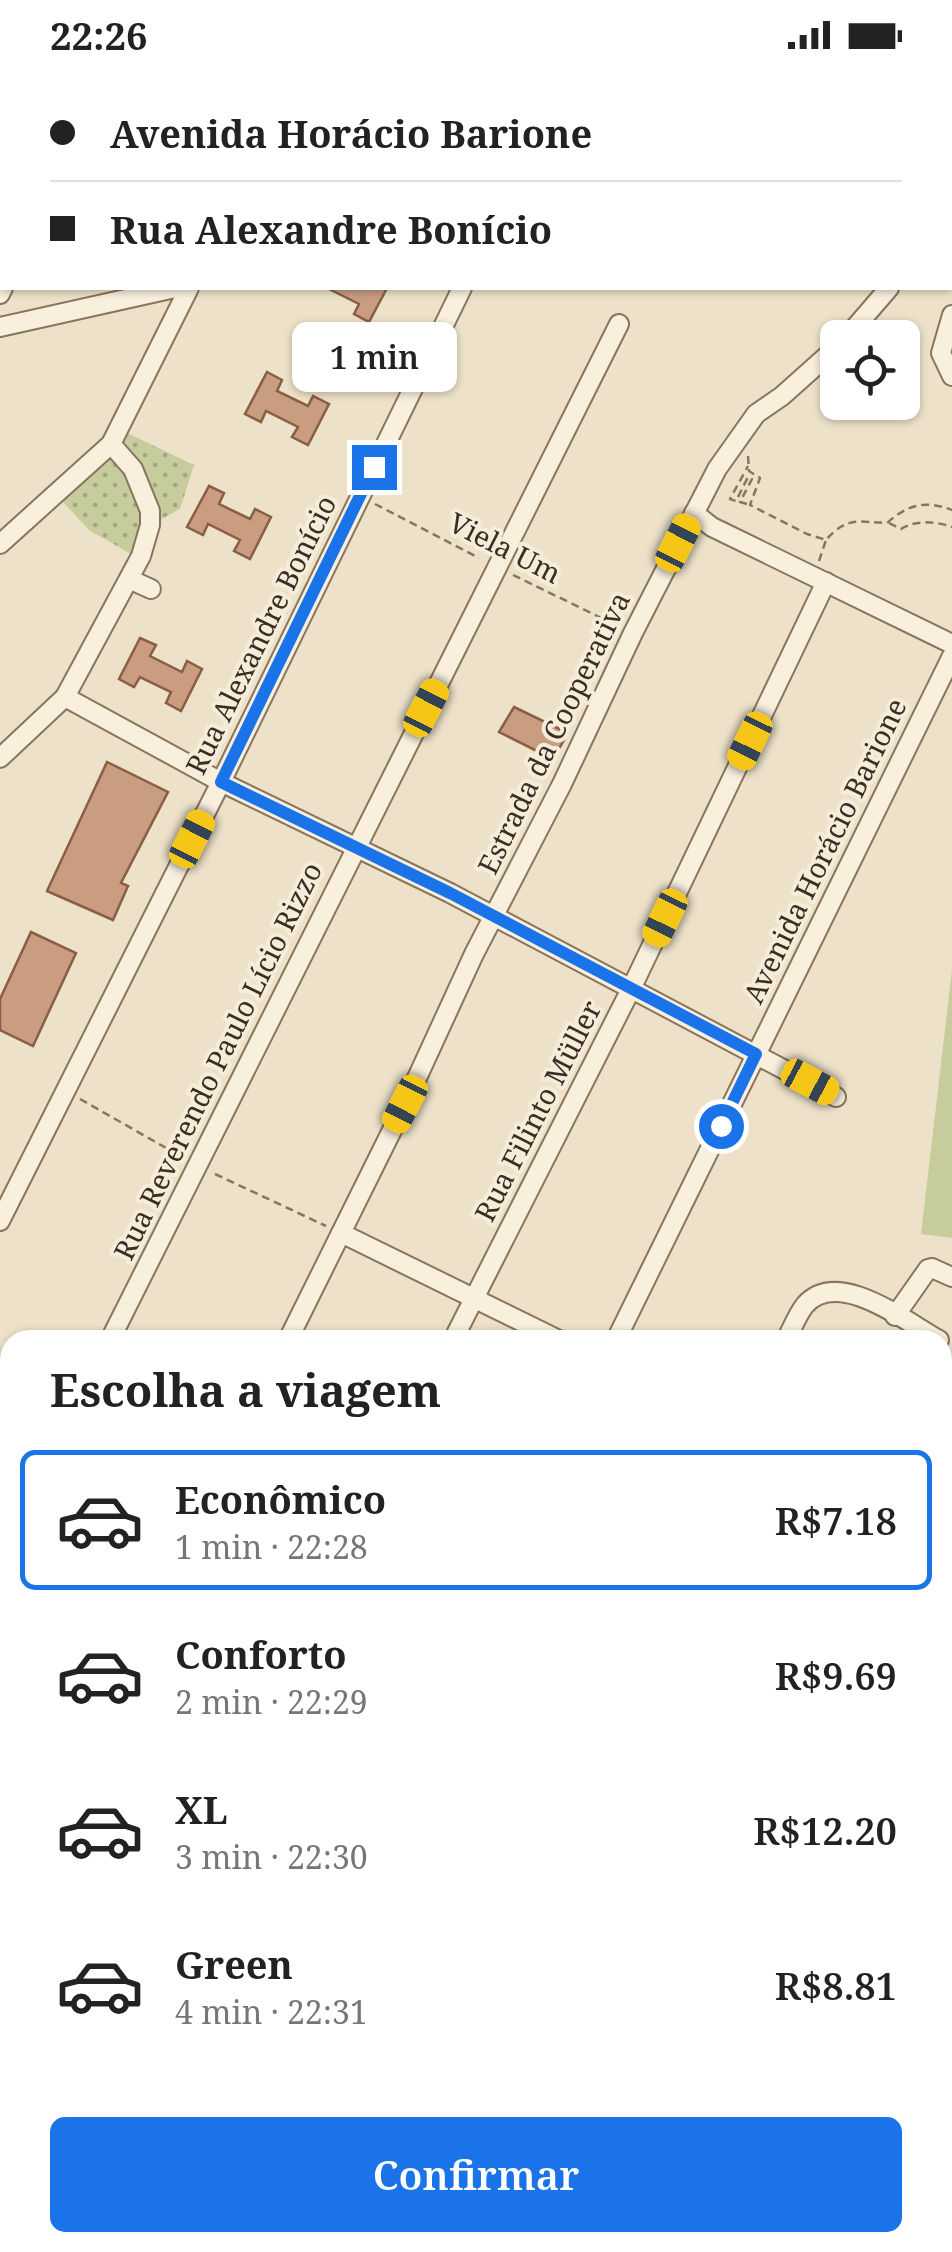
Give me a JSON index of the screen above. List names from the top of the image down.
{
  "streets": {
    "street": [
      "Rua Alexandre Bonício",
      "Estrada da Cooperativa",
      "Avenida Horácio Barione",
      "Rua Reverendo Paulo Lício Rizzo",
      "Rua Filinto Müller"
    ],
    "path": ["Viela Um"]
  },
  "crossings": [
    ["Viela Um", "Rua Alexandre Bonício"],
    ["Viela Um", "Estrada da Cooperativa"],
    ["Viela Um", "Rua Reverendo Paulo Lício Rizzo"]
  ],
  "page": {
    "status": "22:26",
    "banner": ["Avenida Horácio Barione", "Rua Alexandre Bonício"],
    "bubble": "1 min",
    "heading": "Escolha a viagem",
    "list": [
      {
        "name": "Econômico",
        "note": "1 min · 22:28",
        "value": "R$7.18"
      },
      {
        "name": "Conforto",
        "note": "2 min · 22:29",
        "value": "R$9.69"
      },
      {
        "name": "XL",
        "note": "3 min · 22:30",
        "value": "R$12.20"
      },
      {
        "name": "Green",
        "note": "4 min · 22:31",
        "value": "R$8.81"
      }
    ],
    "buttons": "Confirmar"
  }
}
